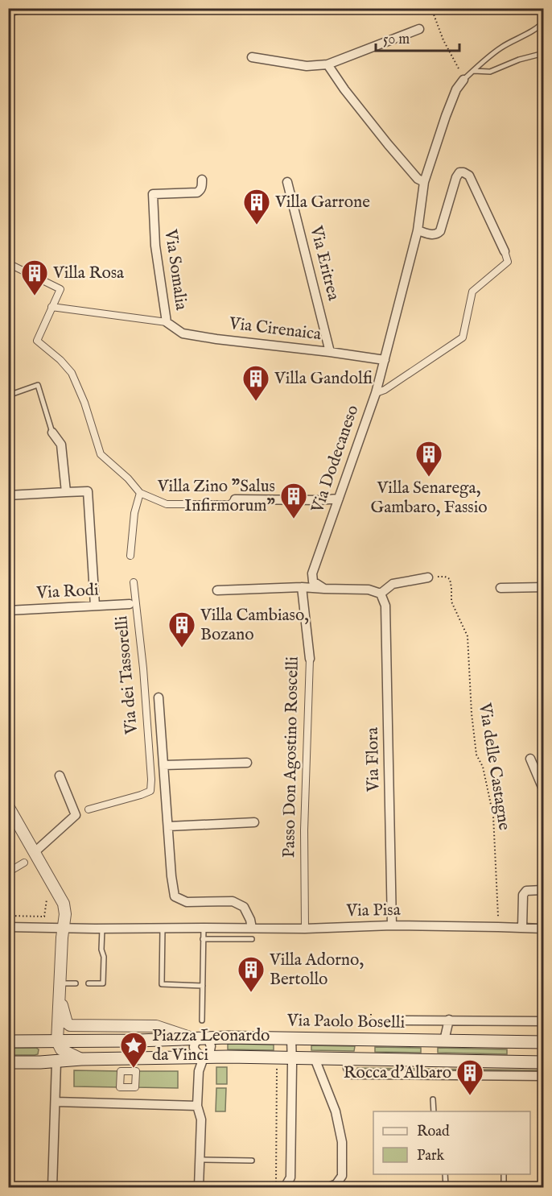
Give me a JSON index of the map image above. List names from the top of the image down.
{
  "streets": {
    "main road": ["Via Paolo Boselli"],
    "street": [
      "Via Eritrea",
      "Via Somalia",
      "Via Cirenaica",
      "Via Dodecaneso",
      "Via Rodi",
      "Via dei Tassorelli",
      "Passo Don Agostino Roscelli",
      "Via Flora",
      "Via Pisa"
    ],
    "path": ["Via delle Castagne"]
  },
  "crossings": [
    ["Via Eritrea", "Via Cirenaica"],
    ["Via Somalia", "Via Cirenaica"],
    ["Via Cirenaica", "Via Dodecaneso"],
    ["Passo Don Agostino Roscelli", "Via Pisa"],
    ["Via Flora", "Via Pisa"],
    ["Via delle Castagne", "Via Pisa"]
  ],
  "places": {
    "building": [
      "Villa Garrone",
      "Villa Rosa",
      "Villa Gandolfi",
      "Villa Senarega, Gambaro, Fassio",
      "Villa Zino \"Salus Infirmorum\"",
      "Villa Cambiaso, Bozano",
      "Villa Adorno, Bertollo",
      "Rocca d'Albaro"
    ],
    "place": ["Piazza Leonardo da Vinci"]
  },
  "legend": ["Road", "Park"],
  "scale_bar": "50 m"
}
